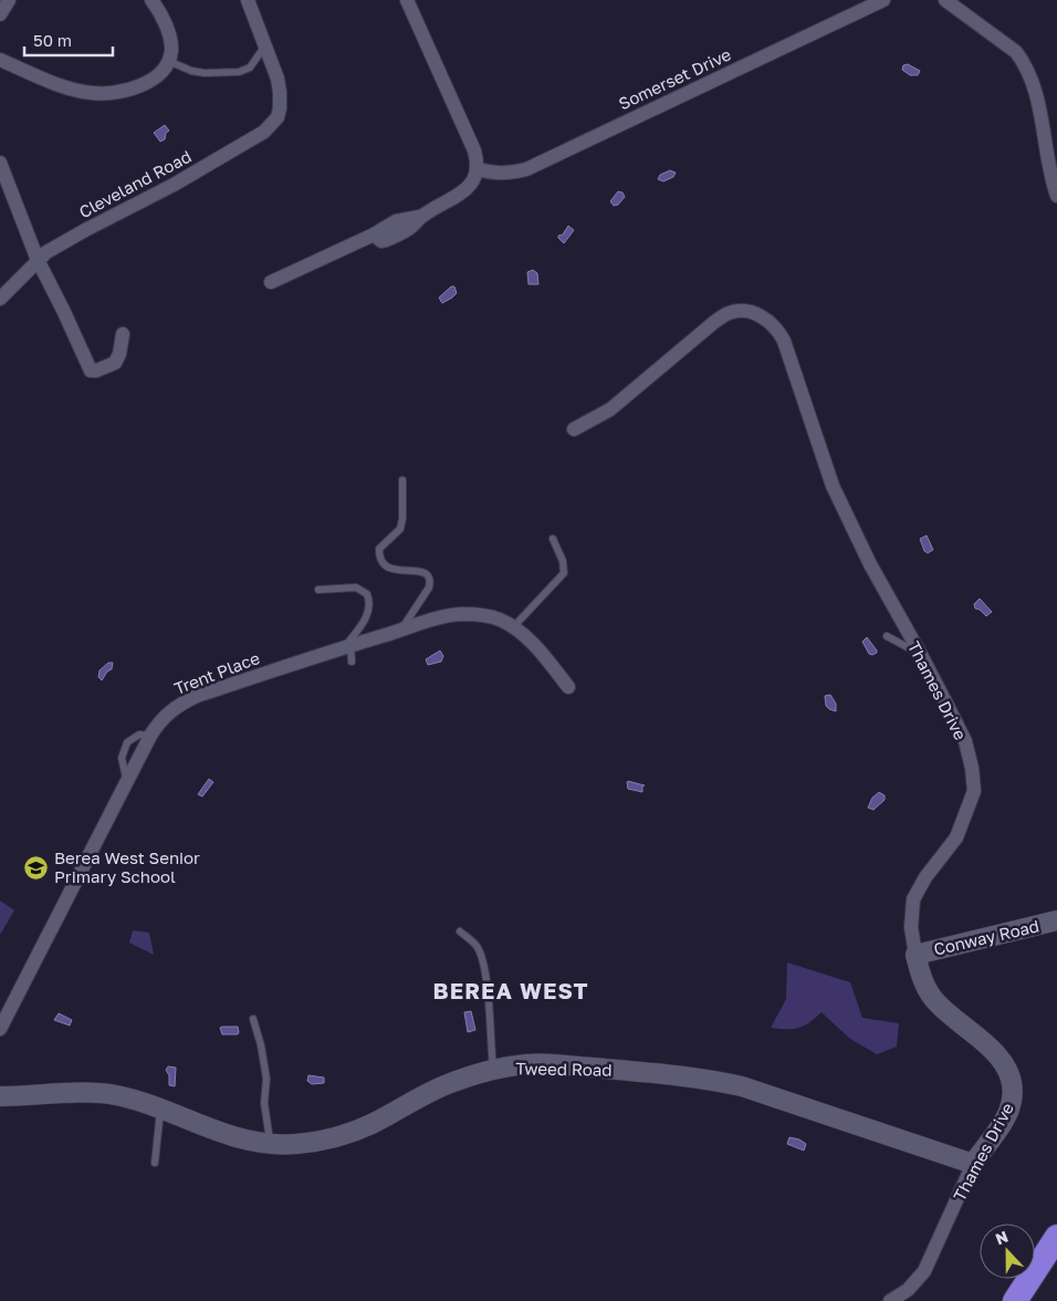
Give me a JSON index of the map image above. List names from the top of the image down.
{
  "streets": {
    "street": [
      "Somerset Drive",
      "Cleveland Road",
      "Trent Place",
      "Thames Drive",
      "Conway Road",
      "Tweed Road"
    ]
  },
  "crossings": [
    ["Thames Drive", "Conway Road"],
    ["Thames Drive", "Tweed Road"]
  ],
  "districts": ["BEREA WEST"],
  "places": {
    "school or university": ["Berea West Senior Primary School"]
  },
  "scale_bar": "50 m",
  "north": "top"
}
